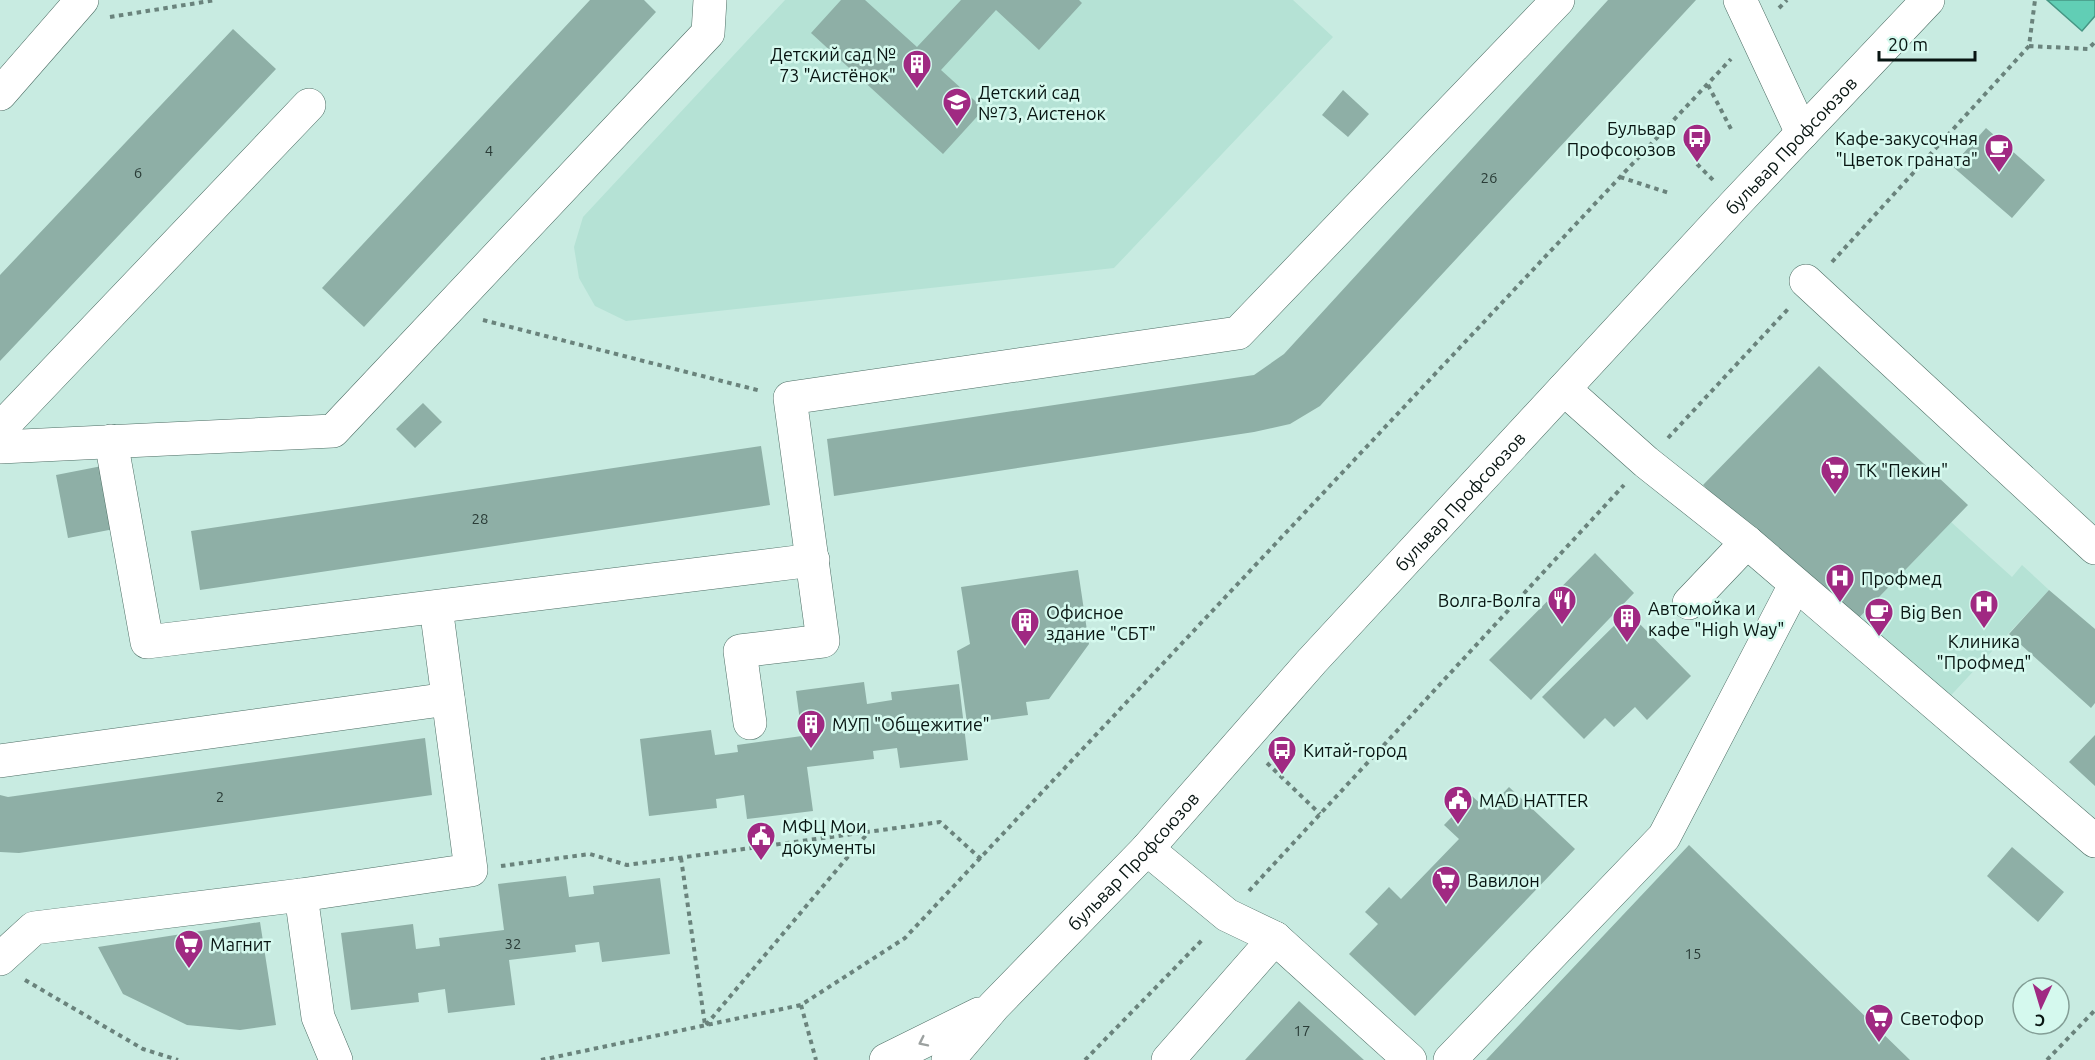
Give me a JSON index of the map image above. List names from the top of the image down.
{
  "streets": {
    "street": ["бульвар Профсоюзов"]
  },
  "places": {
    "building": [
      "Детский сад № 73 \"Аистёнок\"",
      "Автомойка и кафе \"High Way\"",
      "Офисное здание \"СБТ\"",
      "МУП \"Общежитие\""
    ],
    "school or university": ["Детский сад №73, Аистенок"],
    "bus stop": ["Бульвар Профсоюзов", "Китай-город"],
    "cafe": ["Кафе-закусочная \"Цветок граната\"", "Big Ben"],
    "supermarket": [
      "ТК \"Пекин\"",
      "Вавилон",
      "Магнит",
      "Светофор"
    ],
    "hospital": ["Профмед", "Клиника \"Профмед\""],
    "restaurant": ["Волга-Волга"],
    "public building": ["MAD HATTER", "МФЦ Мои документы"]
  },
  "house_numbers": [
    "4",
    "6",
    "26",
    "28",
    "2",
    "32",
    "15",
    "17"
  ],
  "scale_bar": "20 m",
  "north": "bottom"
}
